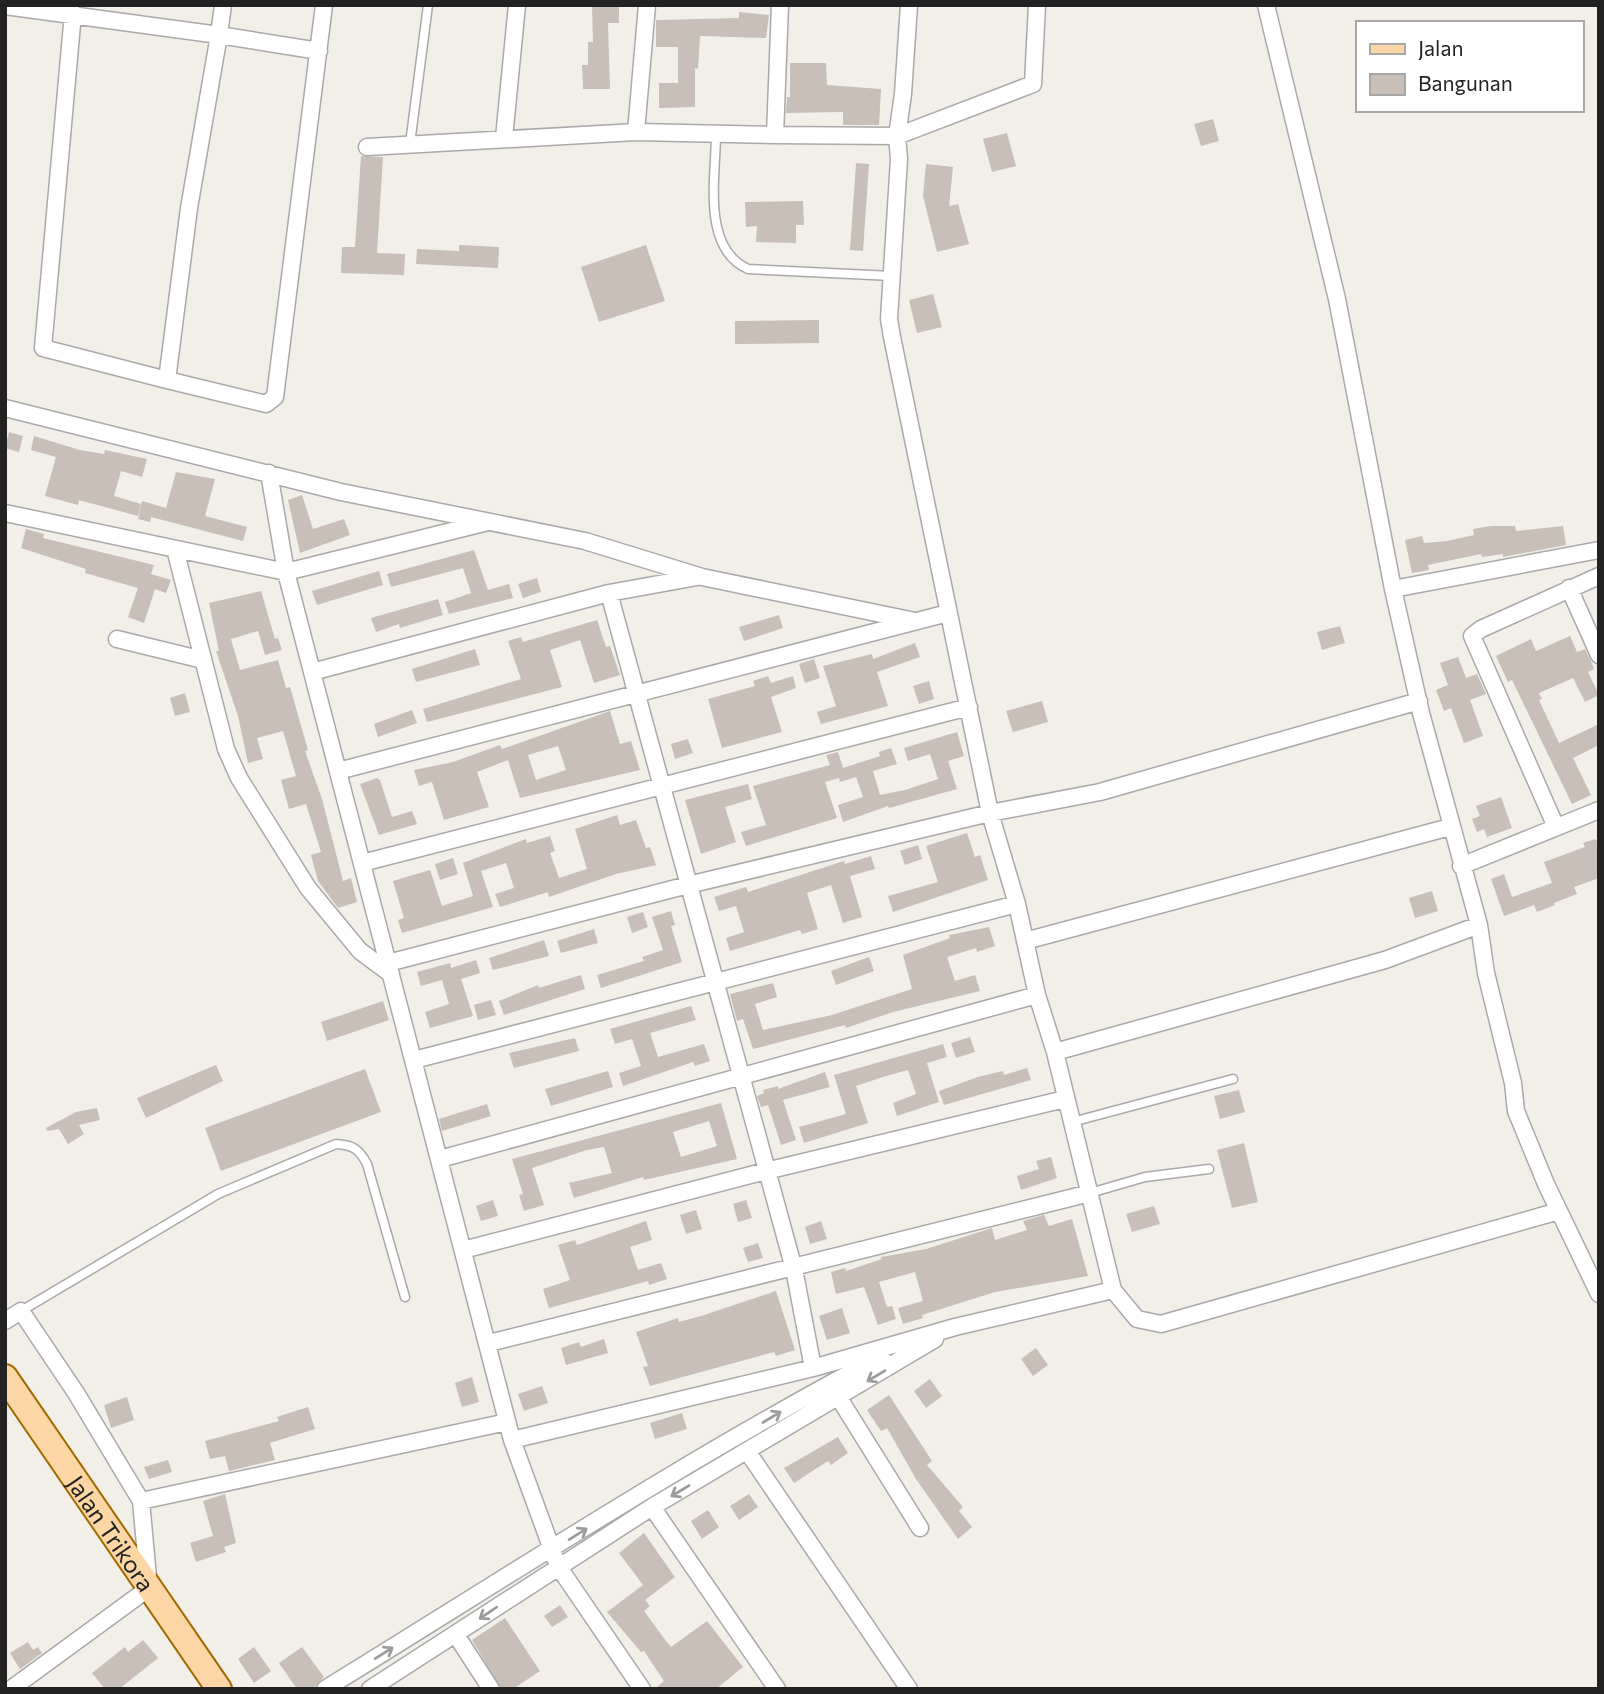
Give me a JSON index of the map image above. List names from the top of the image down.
{
  "streets": {
    "main road": ["Jalan Trikora"]
  },
  "legend": ["Jalan", "Bangunan"]
}
